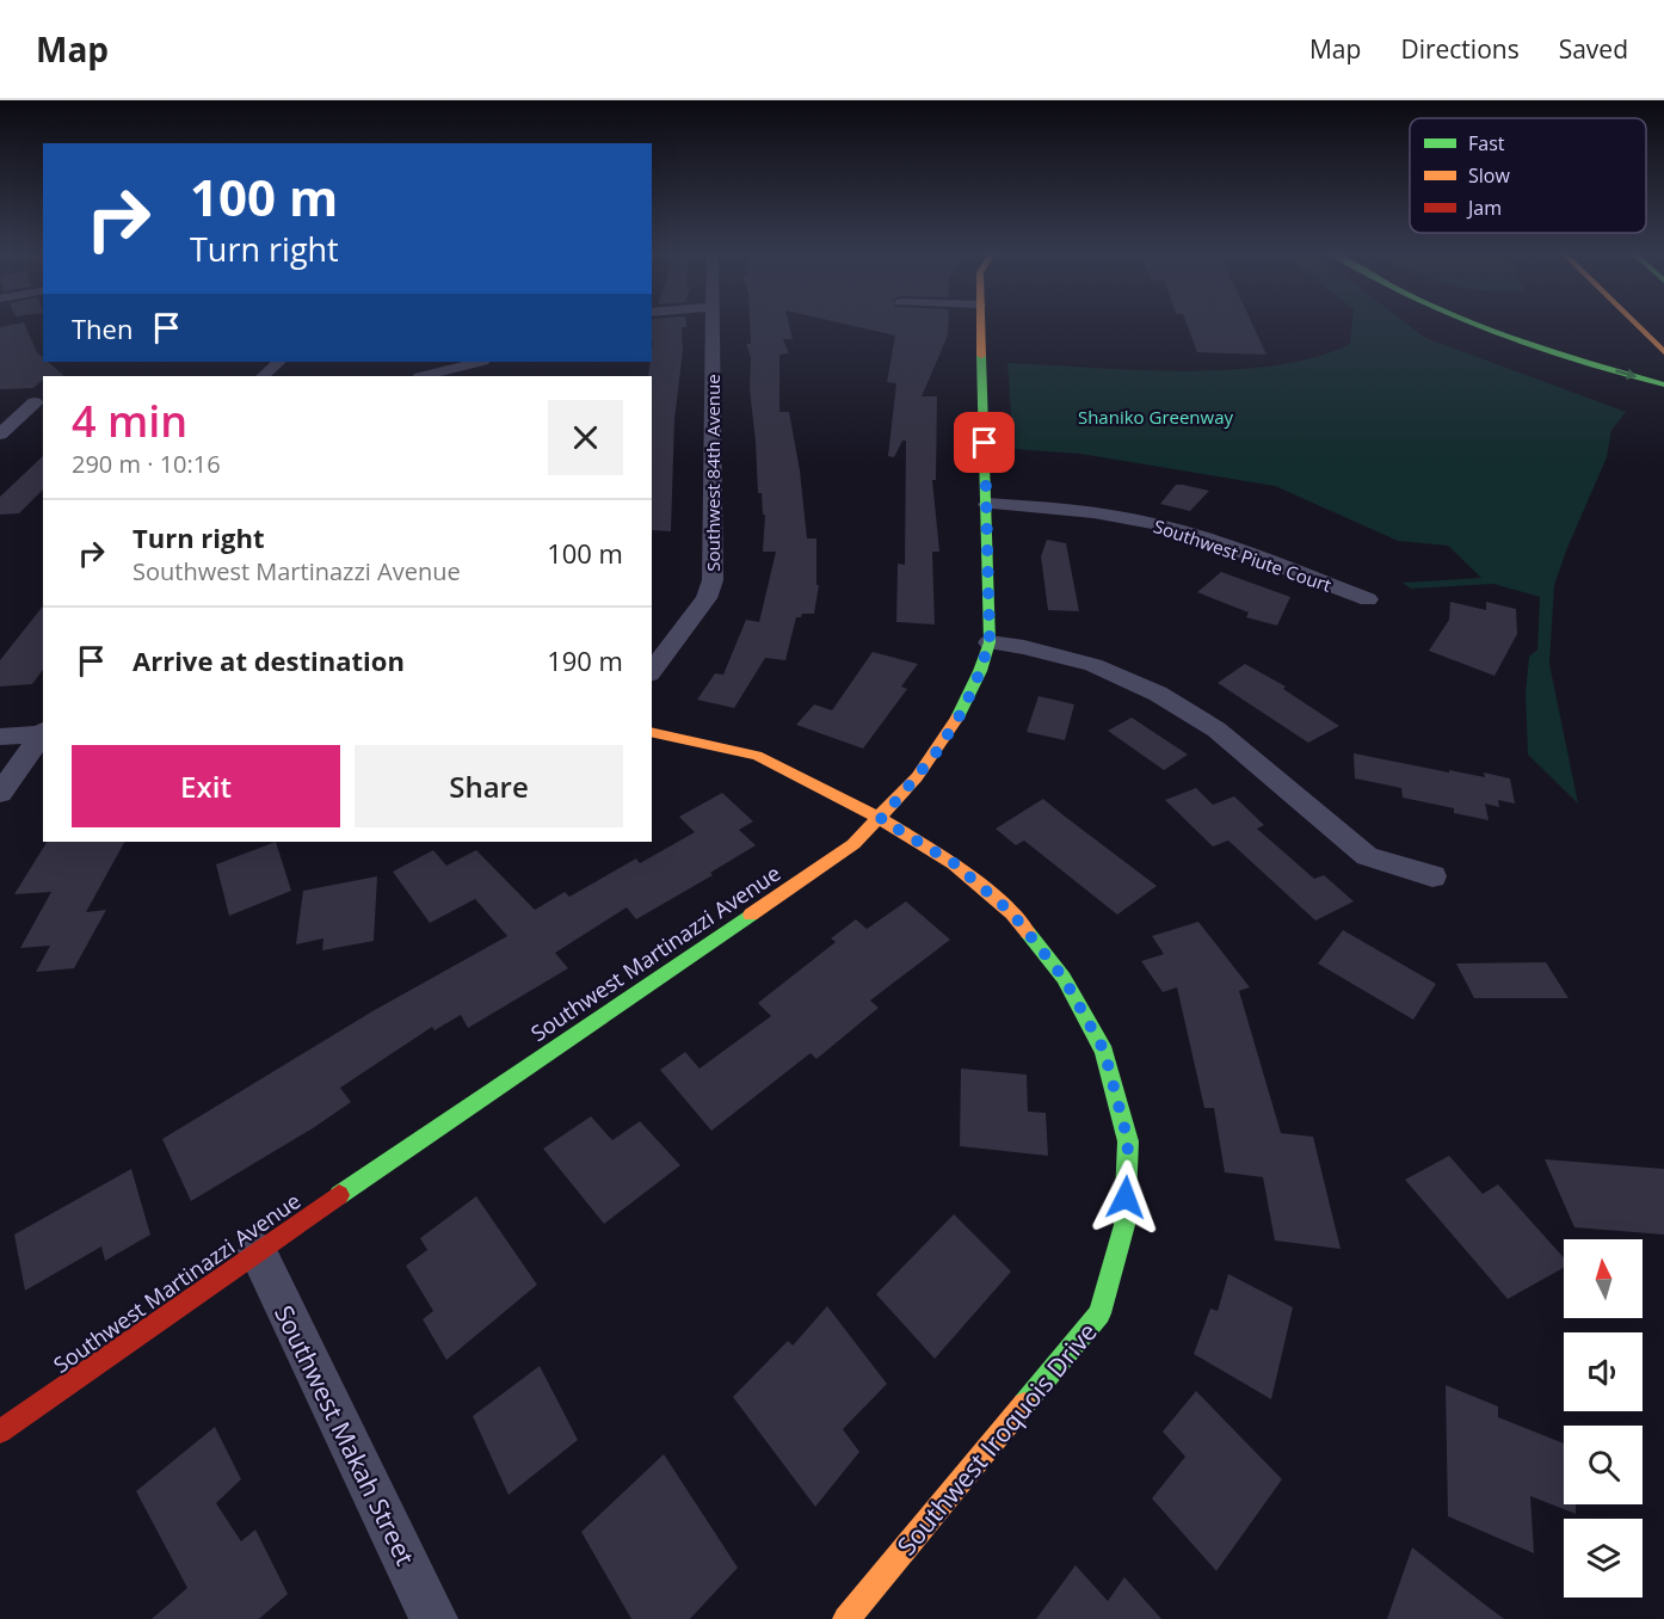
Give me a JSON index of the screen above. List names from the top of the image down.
{
  "streets": {
    "main road": ["Southwest Martinazzi Avenue", "Southwest Iroquois Drive"],
    "street": ["Southwest 84th Avenue", "Southwest Piute Court", "Southwest Makah Street"]
  },
  "crossings": [
    ["Southwest Piute Court", "Southwest Martinazzi Avenue"],
    ["Southwest Martinazzi Avenue", "Southwest Makah Street"],
    ["Southwest Martinazzi Avenue", "Southwest Iroquois Drive"]
  ],
  "parks": ["Shaniko Greenway"],
  "legend": ["Fast", "Slow", "Jam"],
  "north": "top",
  "page": {
    "header": "Map",
    "nav": ["Map", "Directions", "Saved"],
    "turn": ["100 m", "Turn right"],
    "then": "Then",
    "heading": ["4 min", "290 m · 10:16"],
    "list": [
      {
        "name": "Turn right",
        "note": "Southwest Martinazzi Avenue",
        "value": "100 m"
      },
      {
        "name": "Arrive at destination",
        "value": "190 m"
      }
    ],
    "buttons": ["Exit", "Share"]
  }
}
